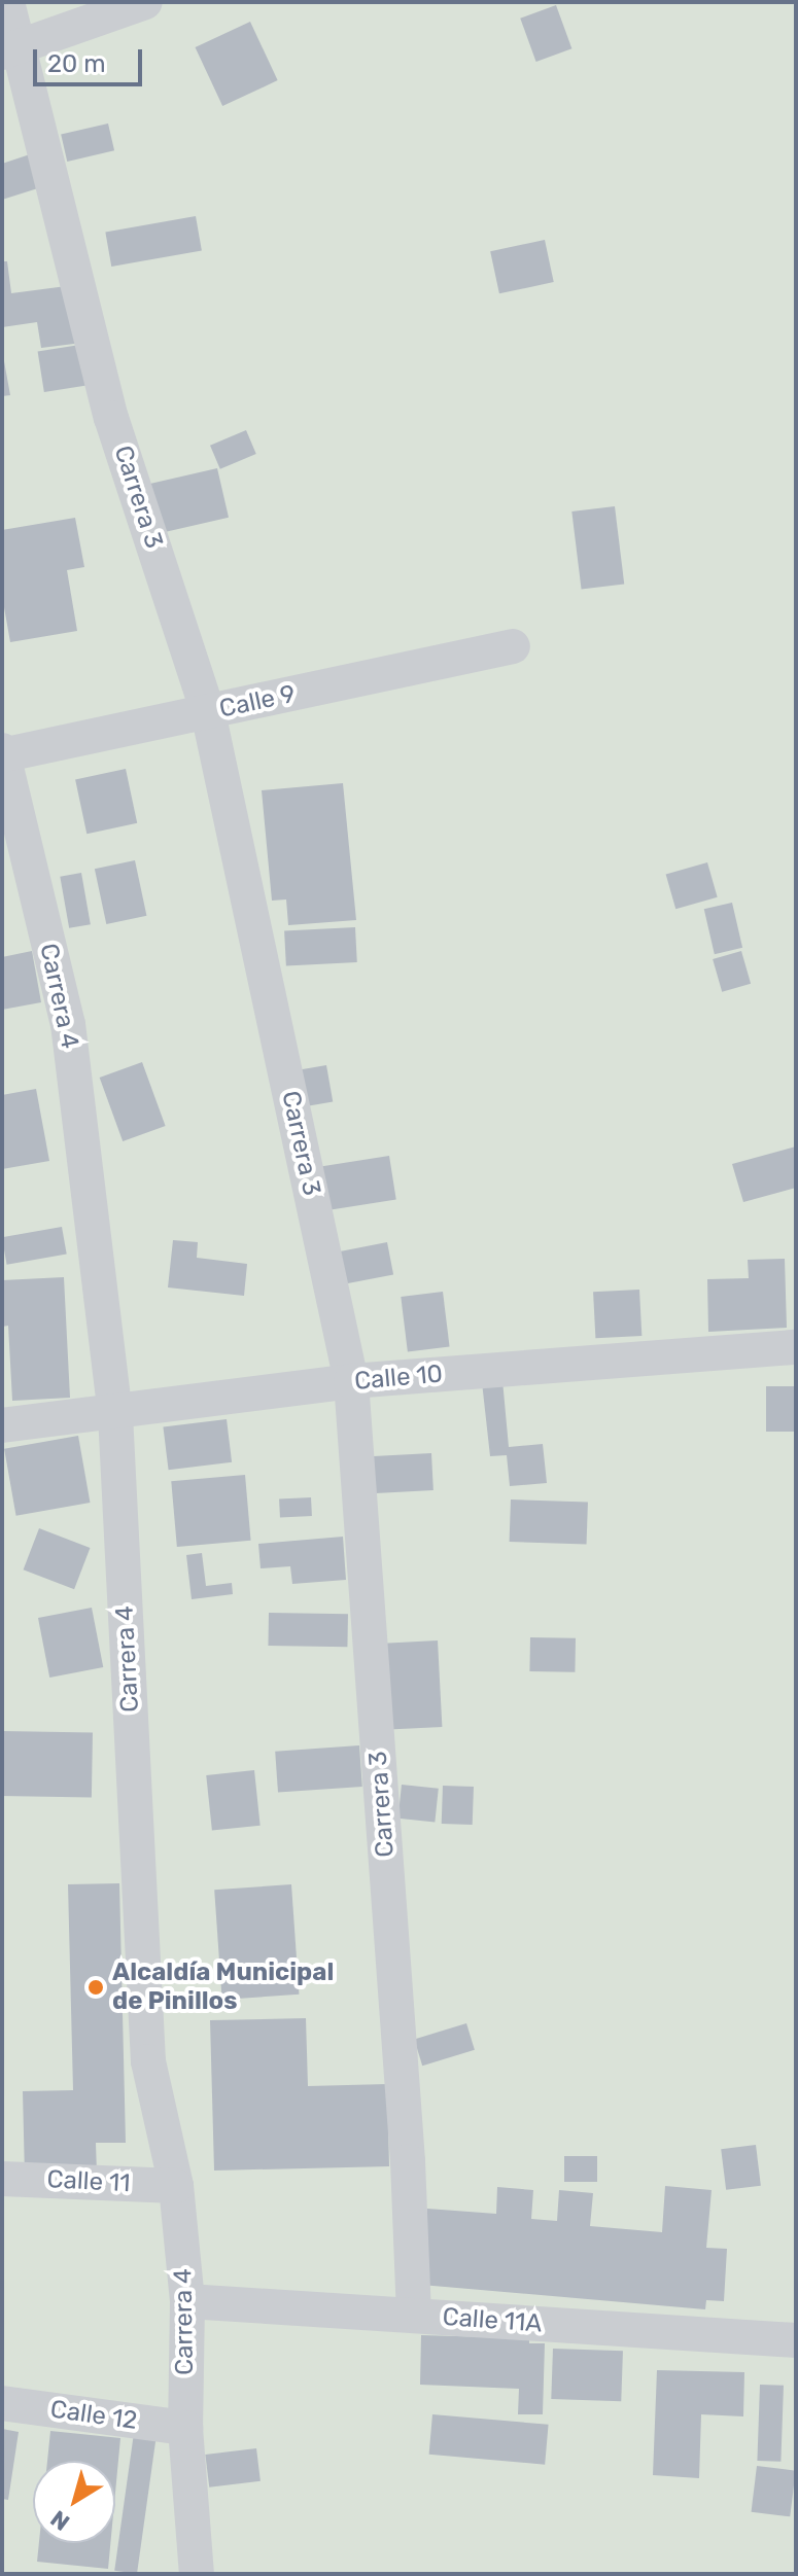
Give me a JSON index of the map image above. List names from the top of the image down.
{
  "streets": {
    "street": [
      "Carrera 3",
      "Calle 9",
      "Carrera 4",
      "Calle 10",
      "Calle 11",
      "Calle 11A",
      "Calle 12"
    ]
  },
  "crossings": [
    ["Carrera 3", "Calle 9"],
    ["Carrera 3", "Calle 10"],
    ["Carrera 3", "Calle 11A"],
    ["Calle 9", "Carrera 4"],
    ["Carrera 4", "Calle 10"],
    ["Carrera 4", "Calle 11"],
    ["Carrera 4", "Calle 11A"],
    ["Carrera 4", "Calle 12"]
  ],
  "places": ["Alcaldía Municipal de Pinillos"],
  "scale_bar": "20 m",
  "north": "bottom left"
}
